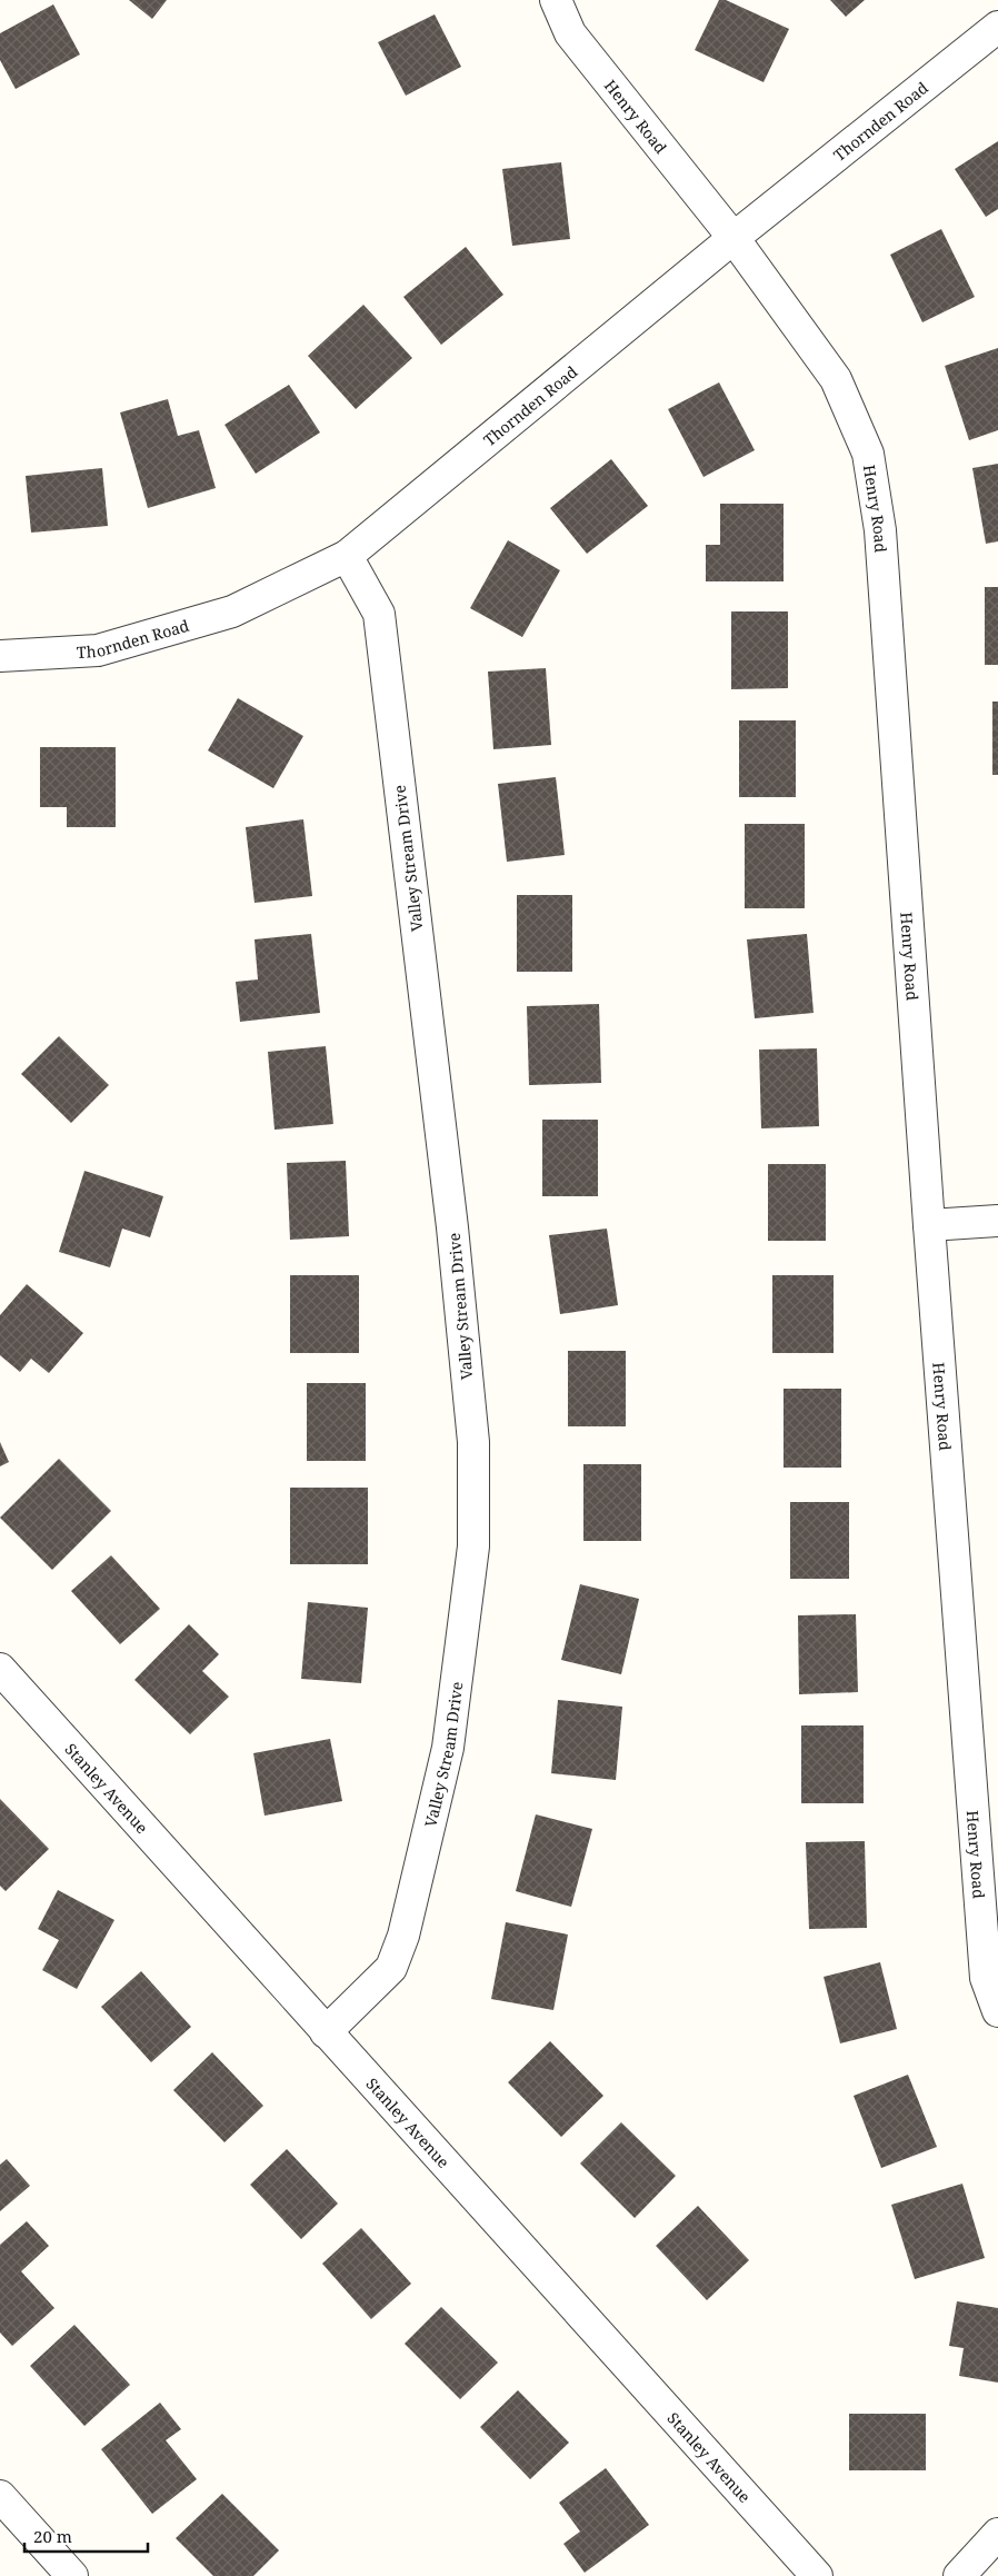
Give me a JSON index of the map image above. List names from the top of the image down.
{
  "streets": {
    "street": [
      "Henry Road",
      "Thornden Road",
      "Valley Stream Drive",
      "Stanley Avenue"
    ]
  },
  "crossings": [
    ["Henry Road", "Thornden Road"],
    ["Thornden Road", "Valley Stream Drive"],
    ["Valley Stream Drive", "Stanley Avenue"]
  ],
  "scale_bar": "20 m"
}
